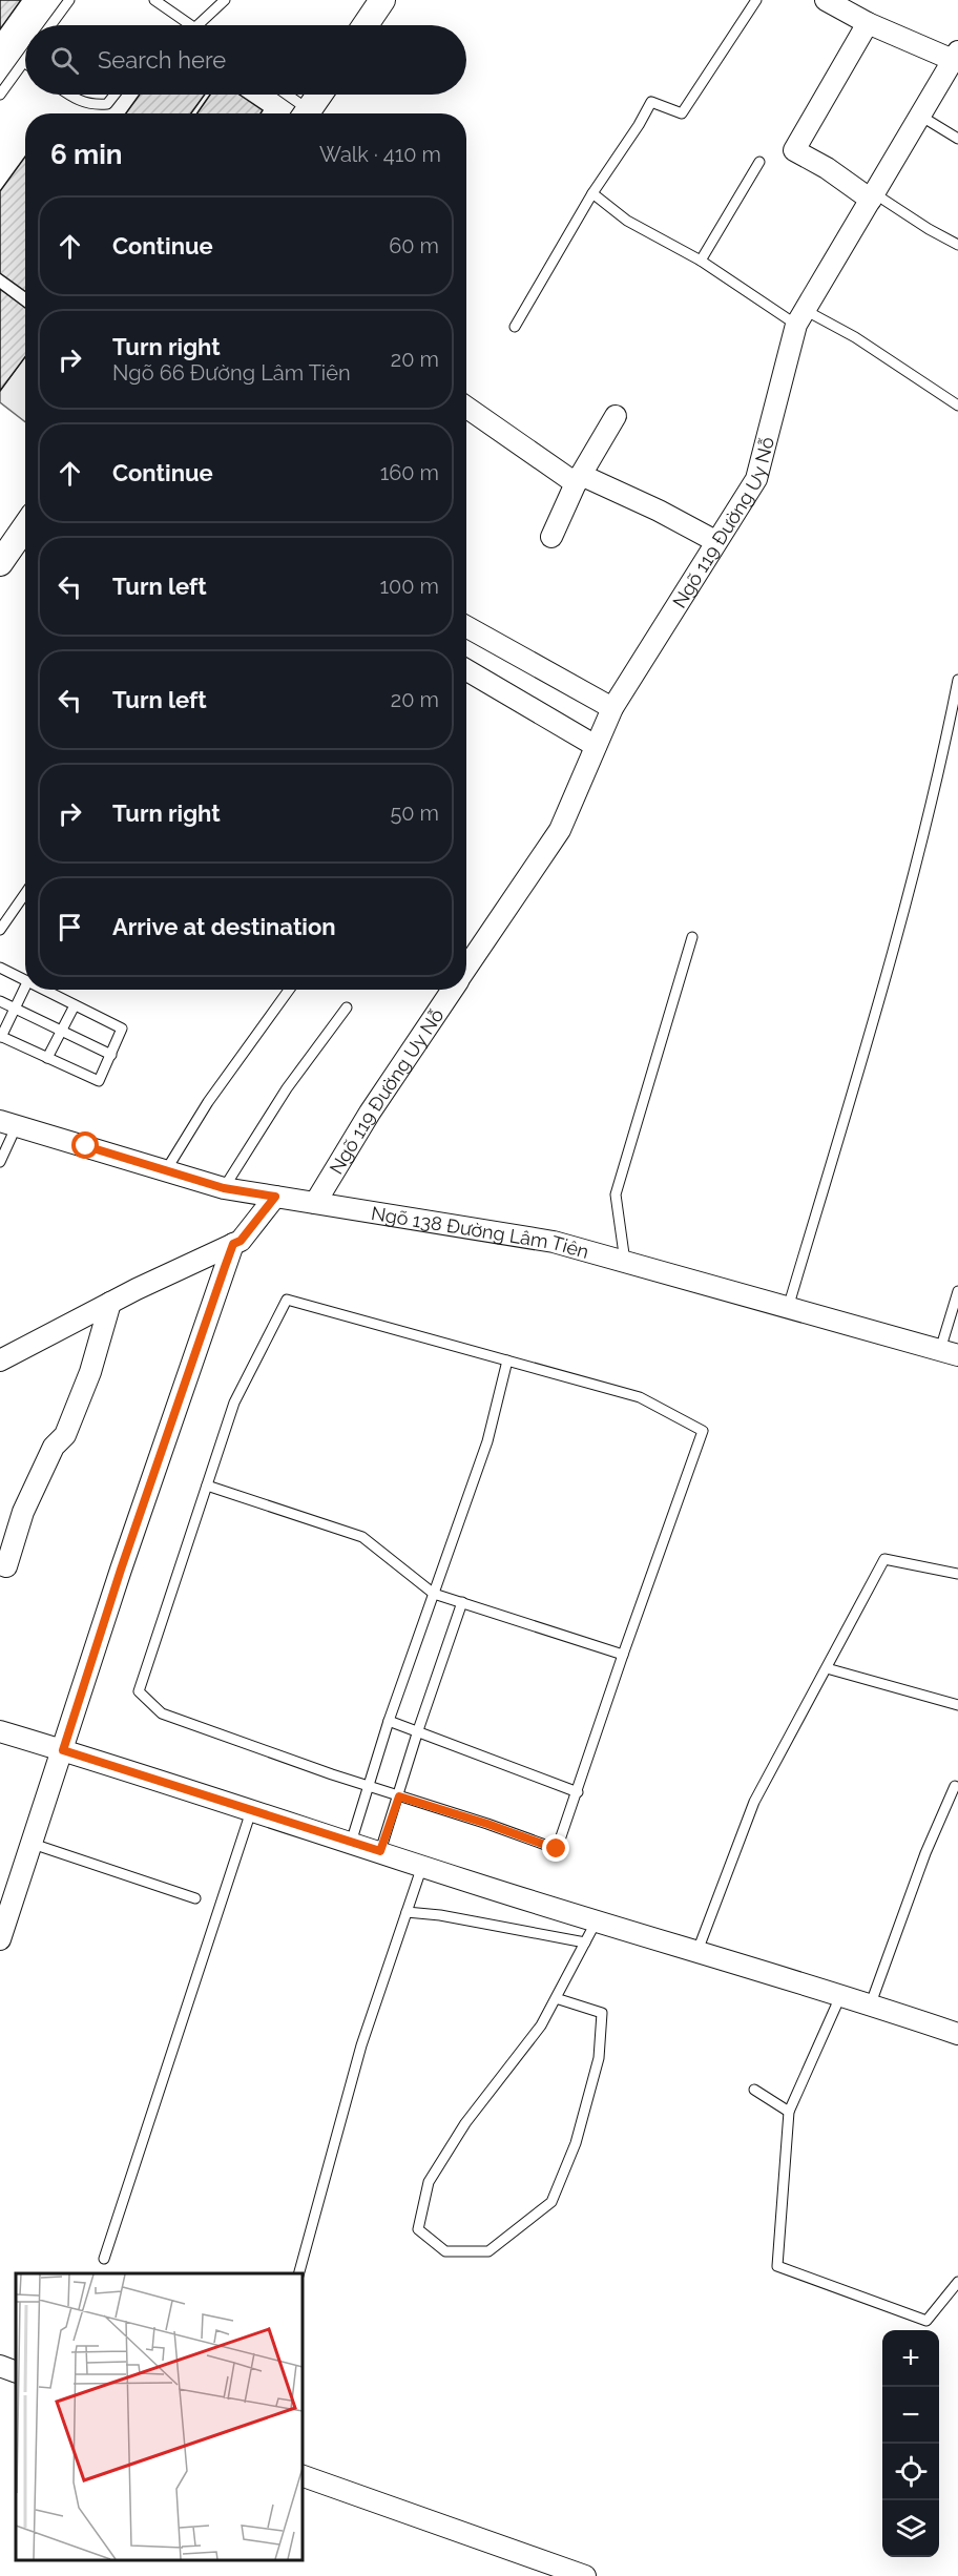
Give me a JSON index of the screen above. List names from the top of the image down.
{
  "streets": {
    "street": ["Ngõ 119 Đường Uy Nỗ", "Ngõ 138 Đường Lâm Tiên"]
  },
  "crossings": [
    ["Ngõ 119 Đường Uy Nỗ", "Ngõ 138 Đường Lâm Tiên"]
  ],
  "page": {
    "search": "Search here",
    "heading": ["6 min", "Walk · 410 m"],
    "list": [
      ["Continue", "60 m"],
      ["Turn right", "Ngõ 66 Đường Lâm Tiên", "20 m"],
      ["Continue", "160 m"],
      ["Turn left", "100 m"],
      ["Turn left", "20 m"],
      ["Turn right", "50 m"],
      "Arrive at destination"
    ],
    "map_buttons": ["+", "−"]
  }
}
